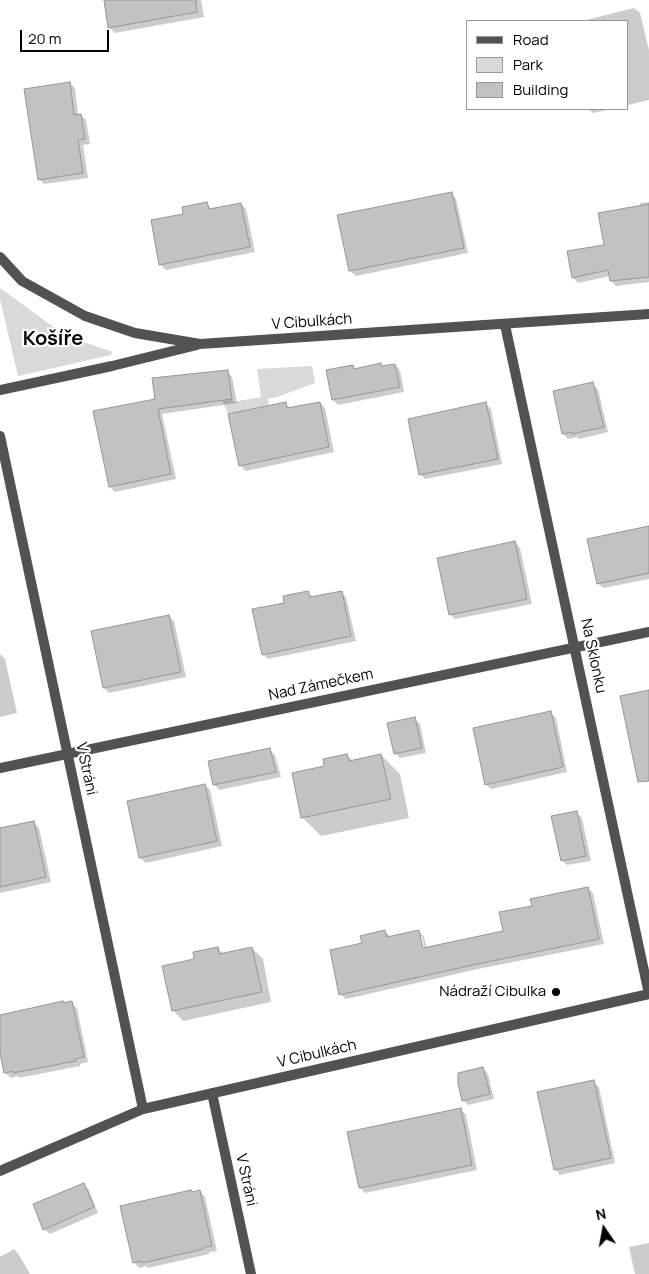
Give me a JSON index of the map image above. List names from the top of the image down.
{
  "streets": {
    "street": [
      "V Cibulkách",
      "Na Sklonku",
      "Nad Zámečkem",
      "V Stráni"
    ]
  },
  "crossings": [
    ["V Cibulkách", "Na Sklonku"],
    ["V Cibulkách", "V Stráni"],
    ["Na Sklonku", "Nad Zámečkem"],
    ["Nad Zámečkem", "V Stráni"]
  ],
  "districts": ["Košíře"],
  "places": ["Nádraží Cibulka"],
  "legend": ["Road", "Park", "Building"],
  "scale_bar": "20 m",
  "north": "top"
}
